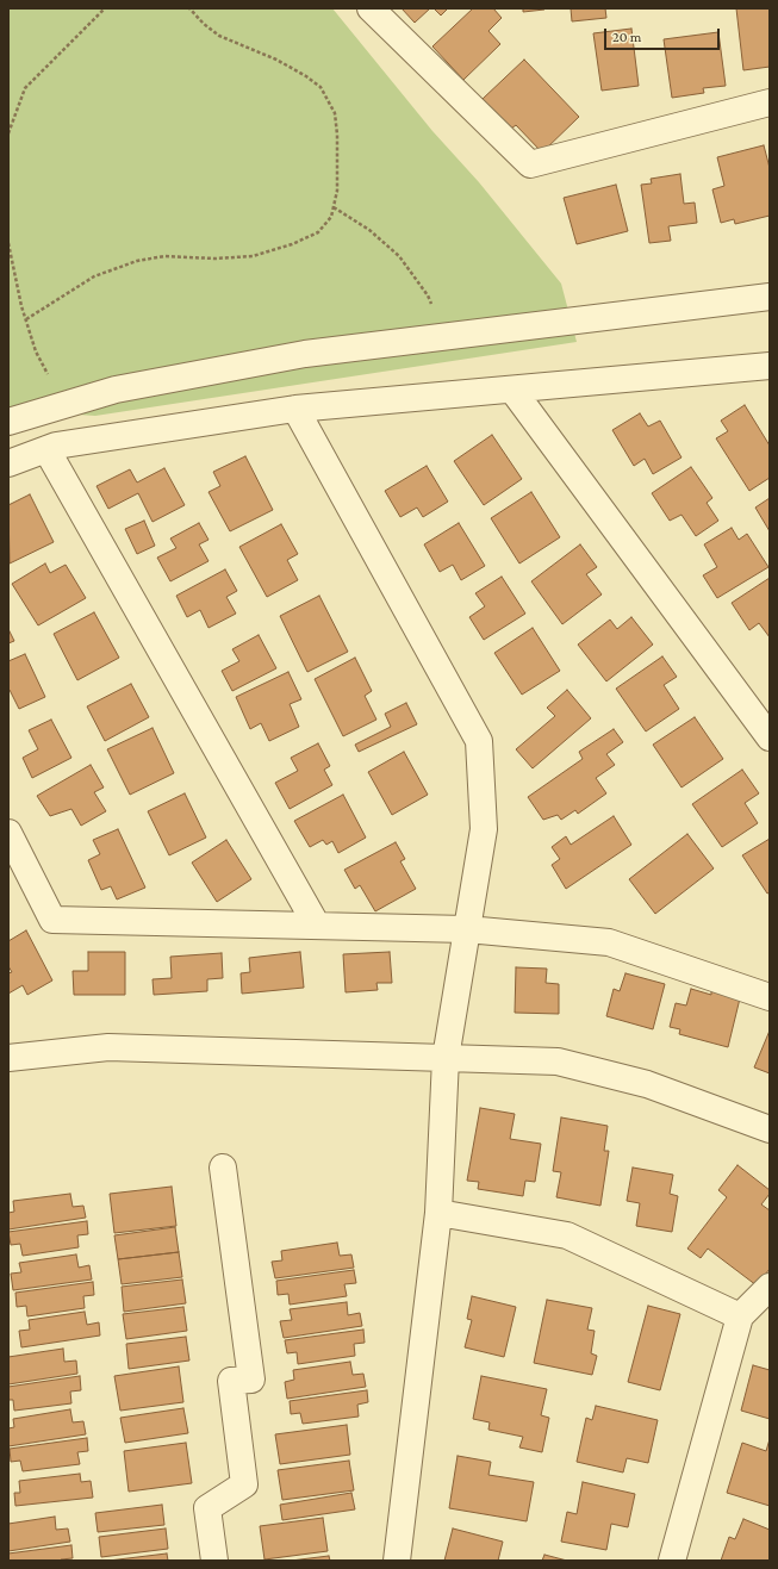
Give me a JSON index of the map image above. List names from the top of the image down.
{
  "scale_bar": "20 m"
}
